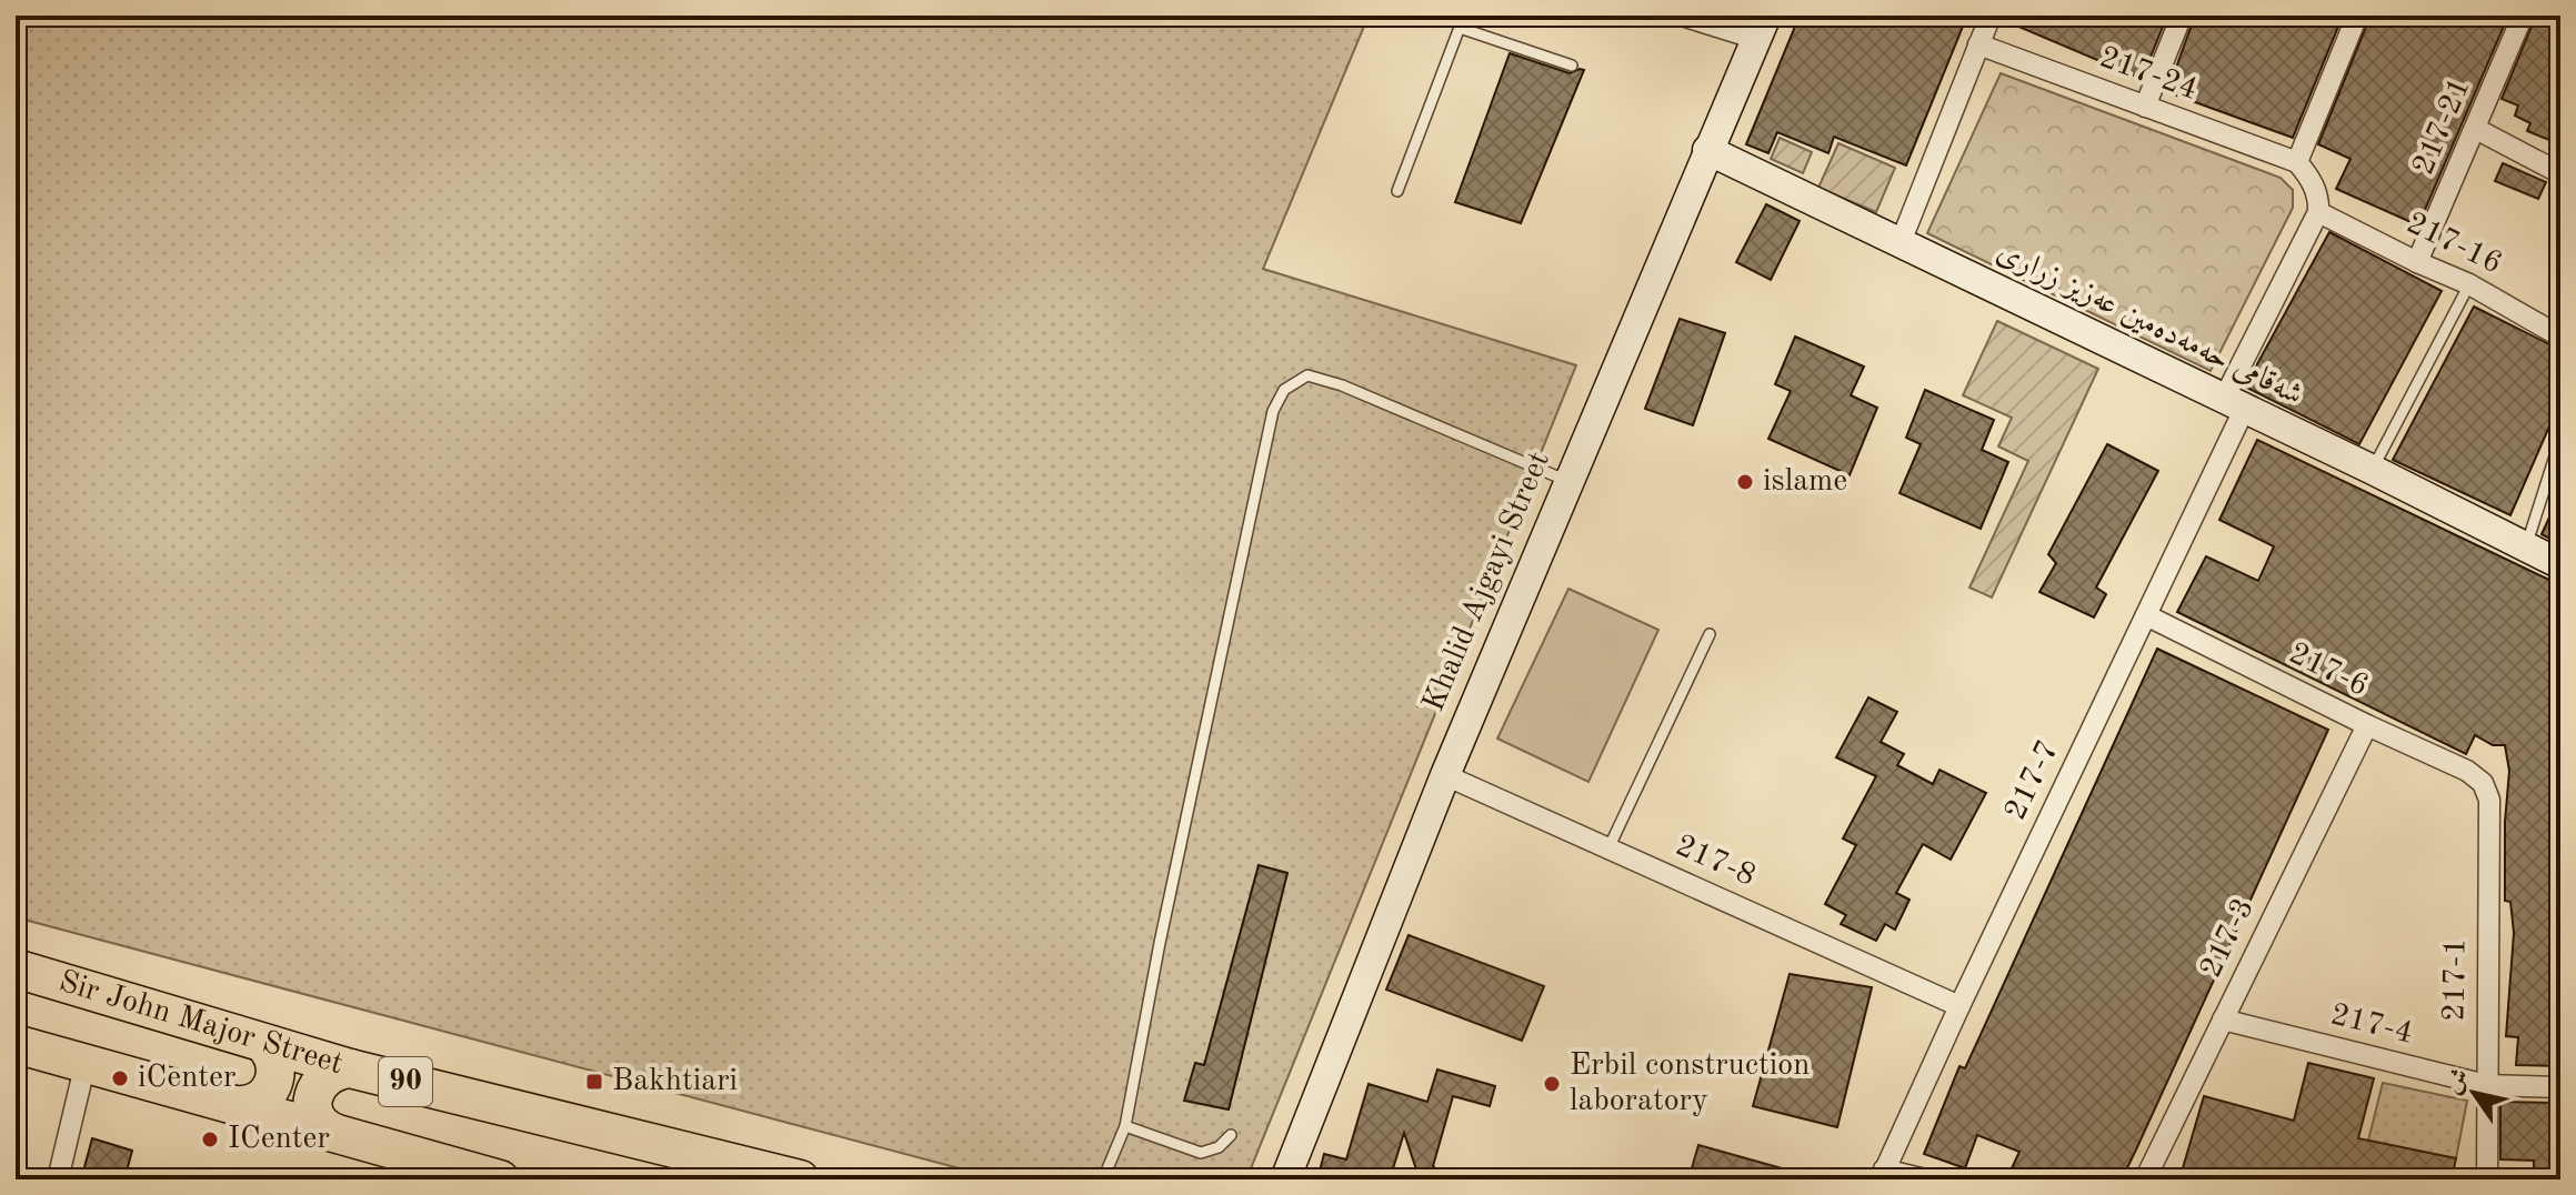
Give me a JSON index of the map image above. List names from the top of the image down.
{
  "streets": {
    "highway": ["Sir John Major Street", "90"],
    "street": [
      "217-24",
      "217-21",
      "217-16",
      "شەقامی حەمەدەمین عەزیز زراری",
      "Khalid Ajgayi Street",
      "217-6",
      "217-7",
      "217-8",
      "217-3",
      "217-1",
      "217-4"
    ]
  },
  "crossings": [
    ["217-21", "217-16"],
    ["217-16", "217-7"],
    ["شەقامی حەمەدەمین عەزیز زراری", "Khalid Ajgayi Street"],
    ["شەقامی حەمەدەمین عەزیز زراری", "217-7"],
    ["Khalid Ajgayi Street", "217-8"],
    ["217-6", "217-7"],
    ["217-6", "217-3"],
    ["217-6", "217-1"],
    ["217-7", "217-8"],
    ["217-3", "217-4"],
    ["217-1", "217-4"]
  ],
  "places": {
    "other": [
      "islame",
      "iCenter",
      "Erbil construction laboratory",
      "ICenter"
    ],
    "transit": ["Bakhtiari"]
  },
  "north": "top left"
}
